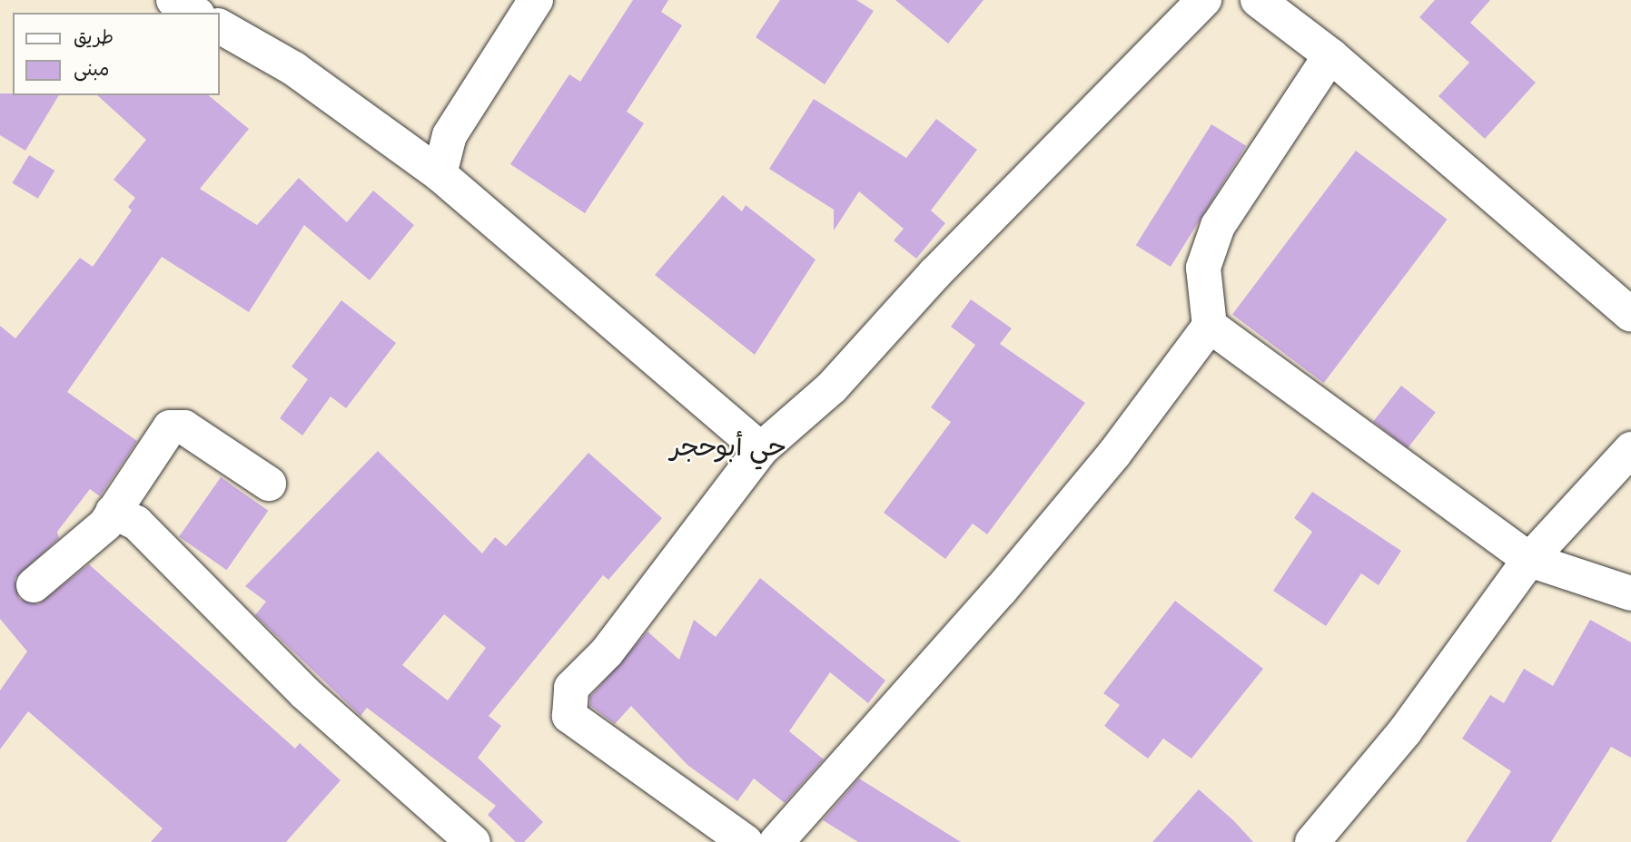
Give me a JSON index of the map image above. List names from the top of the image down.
{
  "districts": ["حي أبوحجر"],
  "legend": ["طريق", "مبنى"]
}
